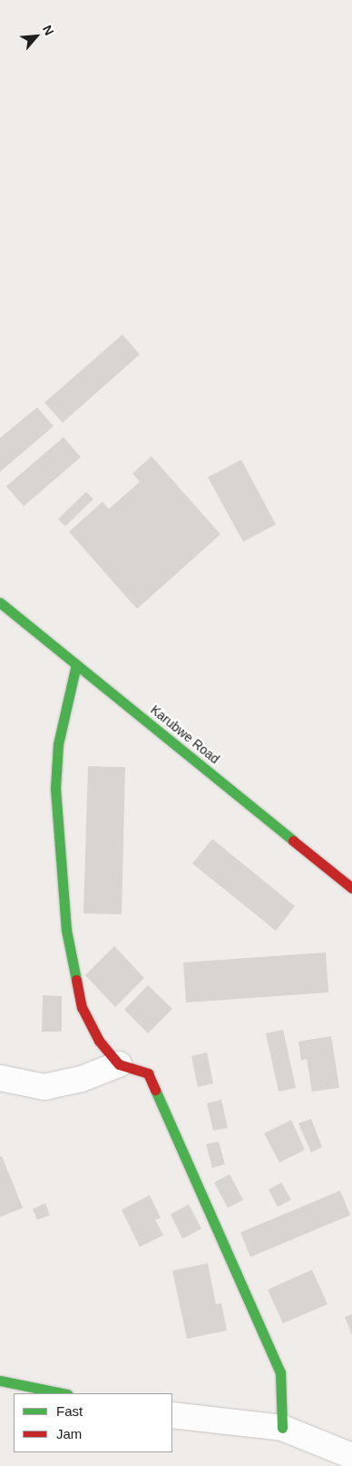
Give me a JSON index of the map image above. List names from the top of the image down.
{
  "streets": {
    "street": ["Karubwe Road"]
  },
  "legend": ["Fast", "Jam"],
  "north": "top right"
}
